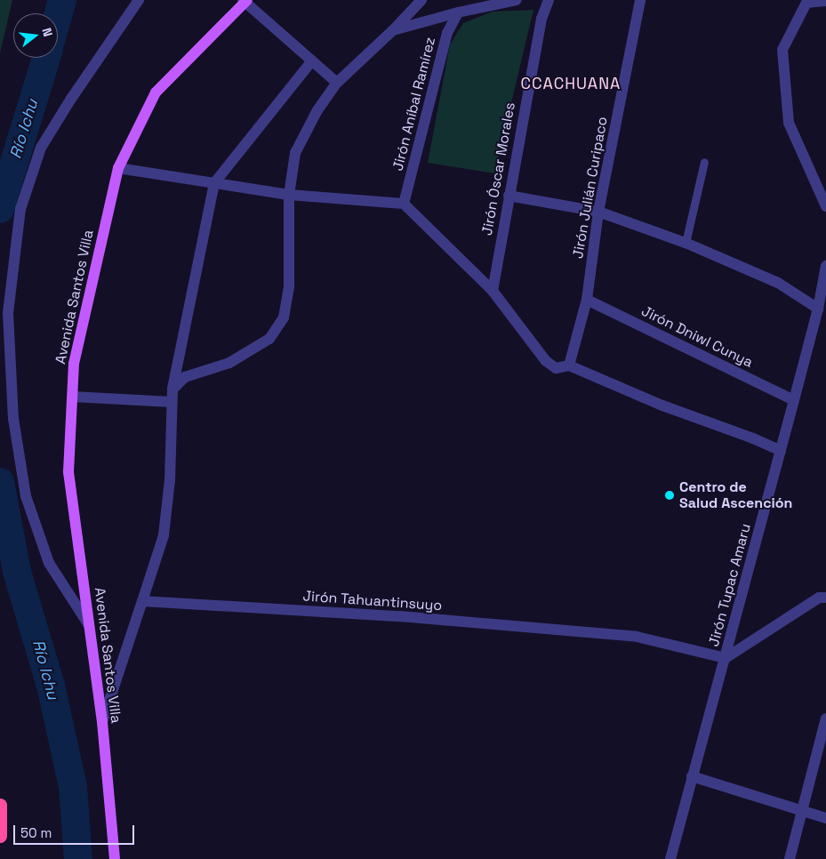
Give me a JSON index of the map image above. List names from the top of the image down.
{
  "streets": {
    "main road": ["Avenida Santos Villa"],
    "street": [
      "Jirón Aníbal Ramírez",
      "Jirón Óscar Morales",
      "Jirón Julián Curipaco",
      "Jirón Dniwl Cunya",
      "Jirón Tupac Amaru",
      "Jirón Tahuantinsuyo"
    ]
  },
  "crossings": [
    ["Jirón Julián Curipaco", "Jirón Dniwl Cunya"],
    ["Jirón Dniwl Cunya", "Jirón Tupac Amaru"],
    ["Jirón Tupac Amaru", "Jirón Tahuantinsuyo"]
  ],
  "districts": ["CCACHUANA"],
  "water": ["Río Ichu"],
  "places": ["Centro de Salud Ascención"],
  "scale_bar": "50 m",
  "north": "right"
}
